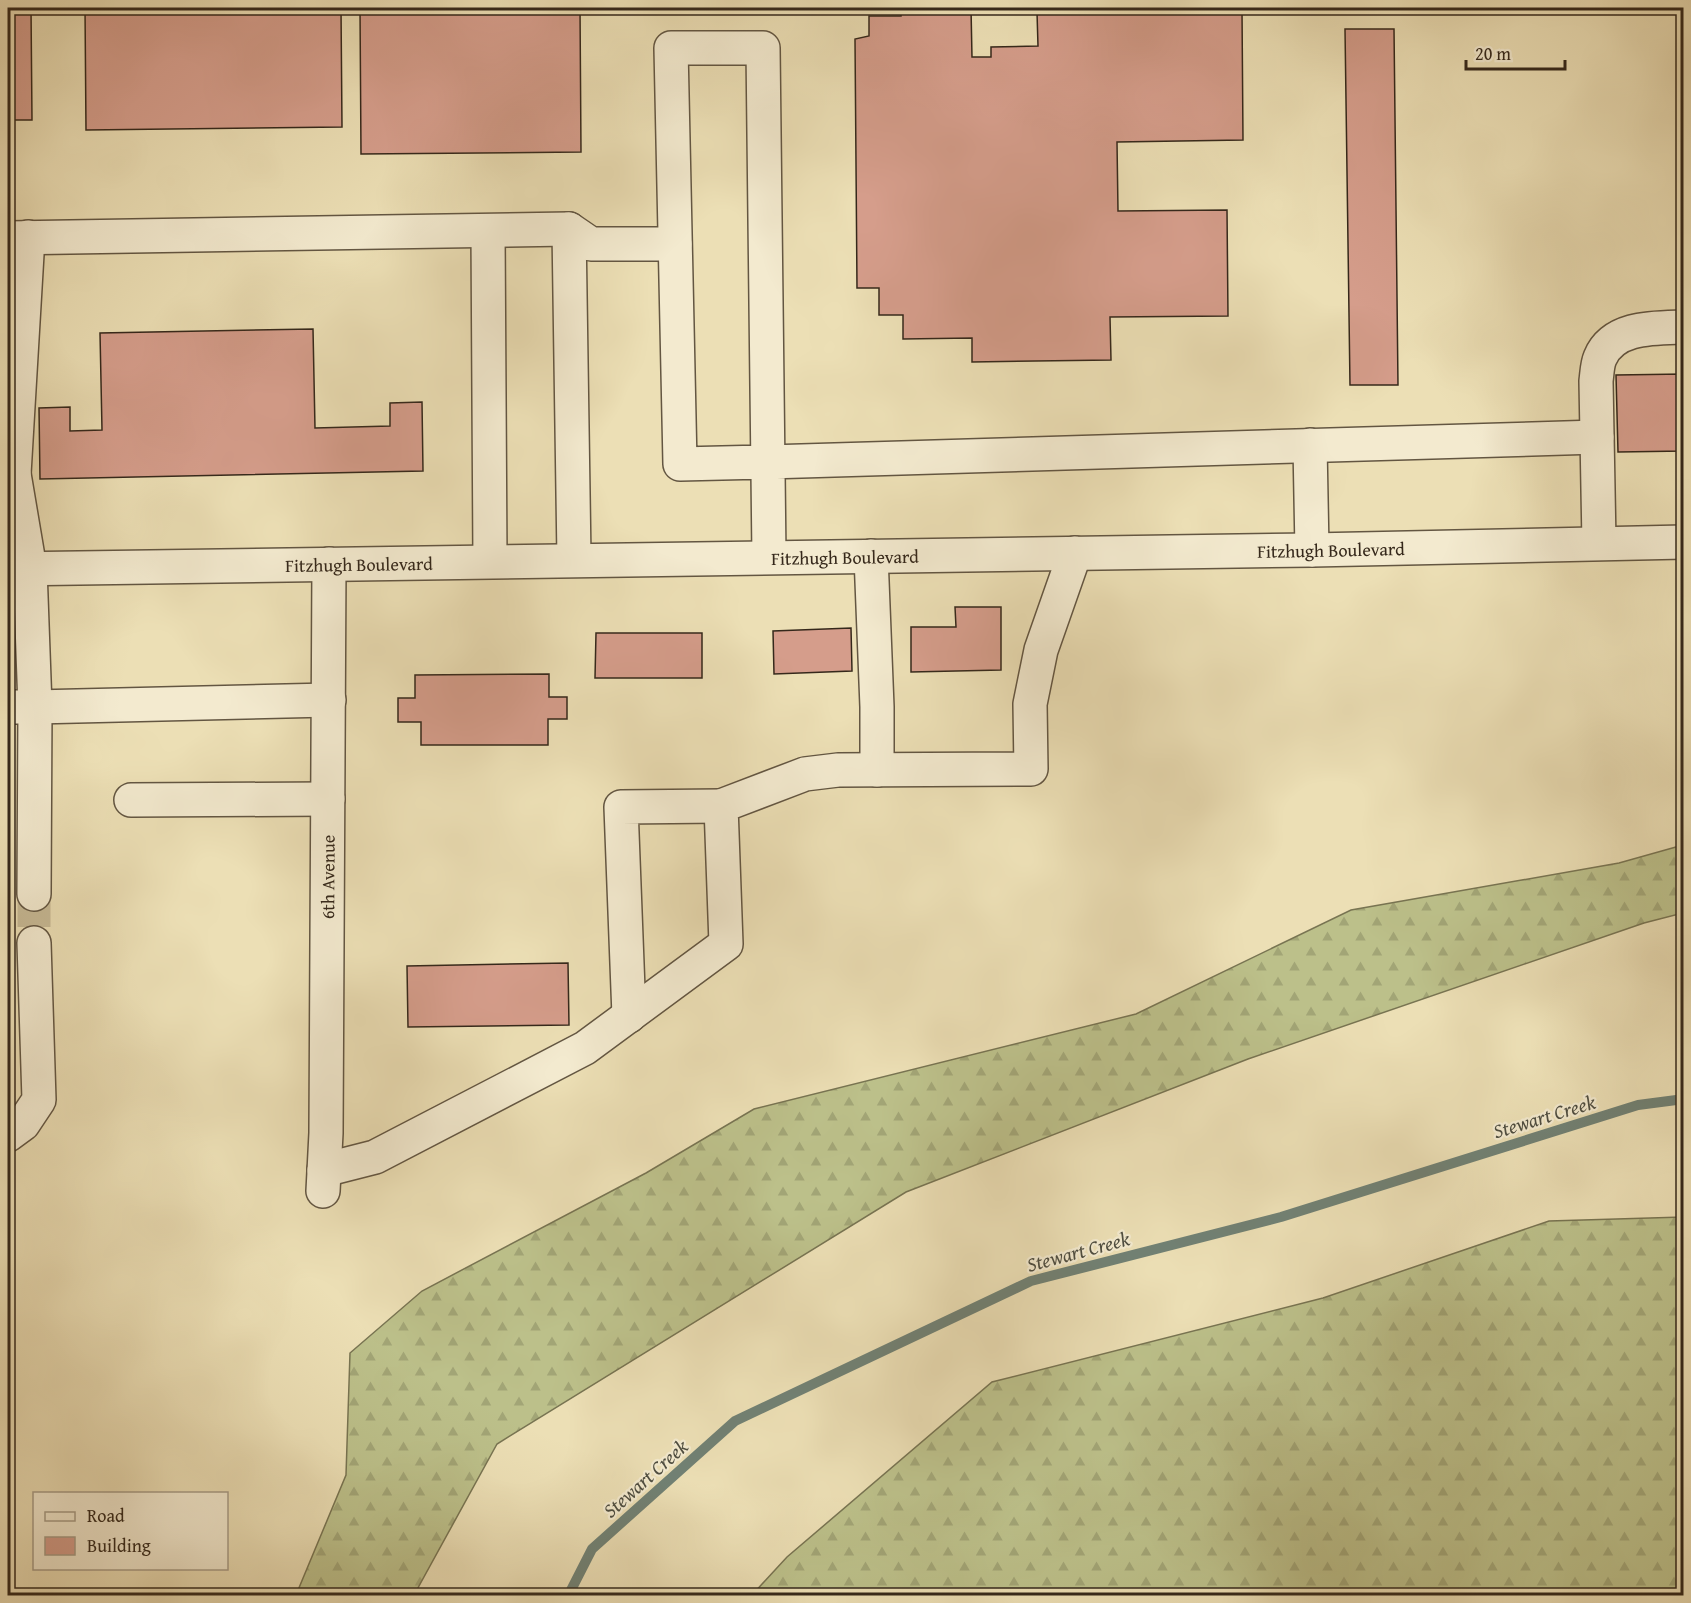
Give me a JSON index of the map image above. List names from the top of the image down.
{
  "streets": {
    "street": ["Fitzhugh Boulevard", "6th Avenue"]
  },
  "crossings": [
    ["Fitzhugh Boulevard", "6th Avenue"]
  ],
  "water": ["Stewart Creek"],
  "legend": ["Road", "Building"],
  "scale_bar": "20 m"
}
